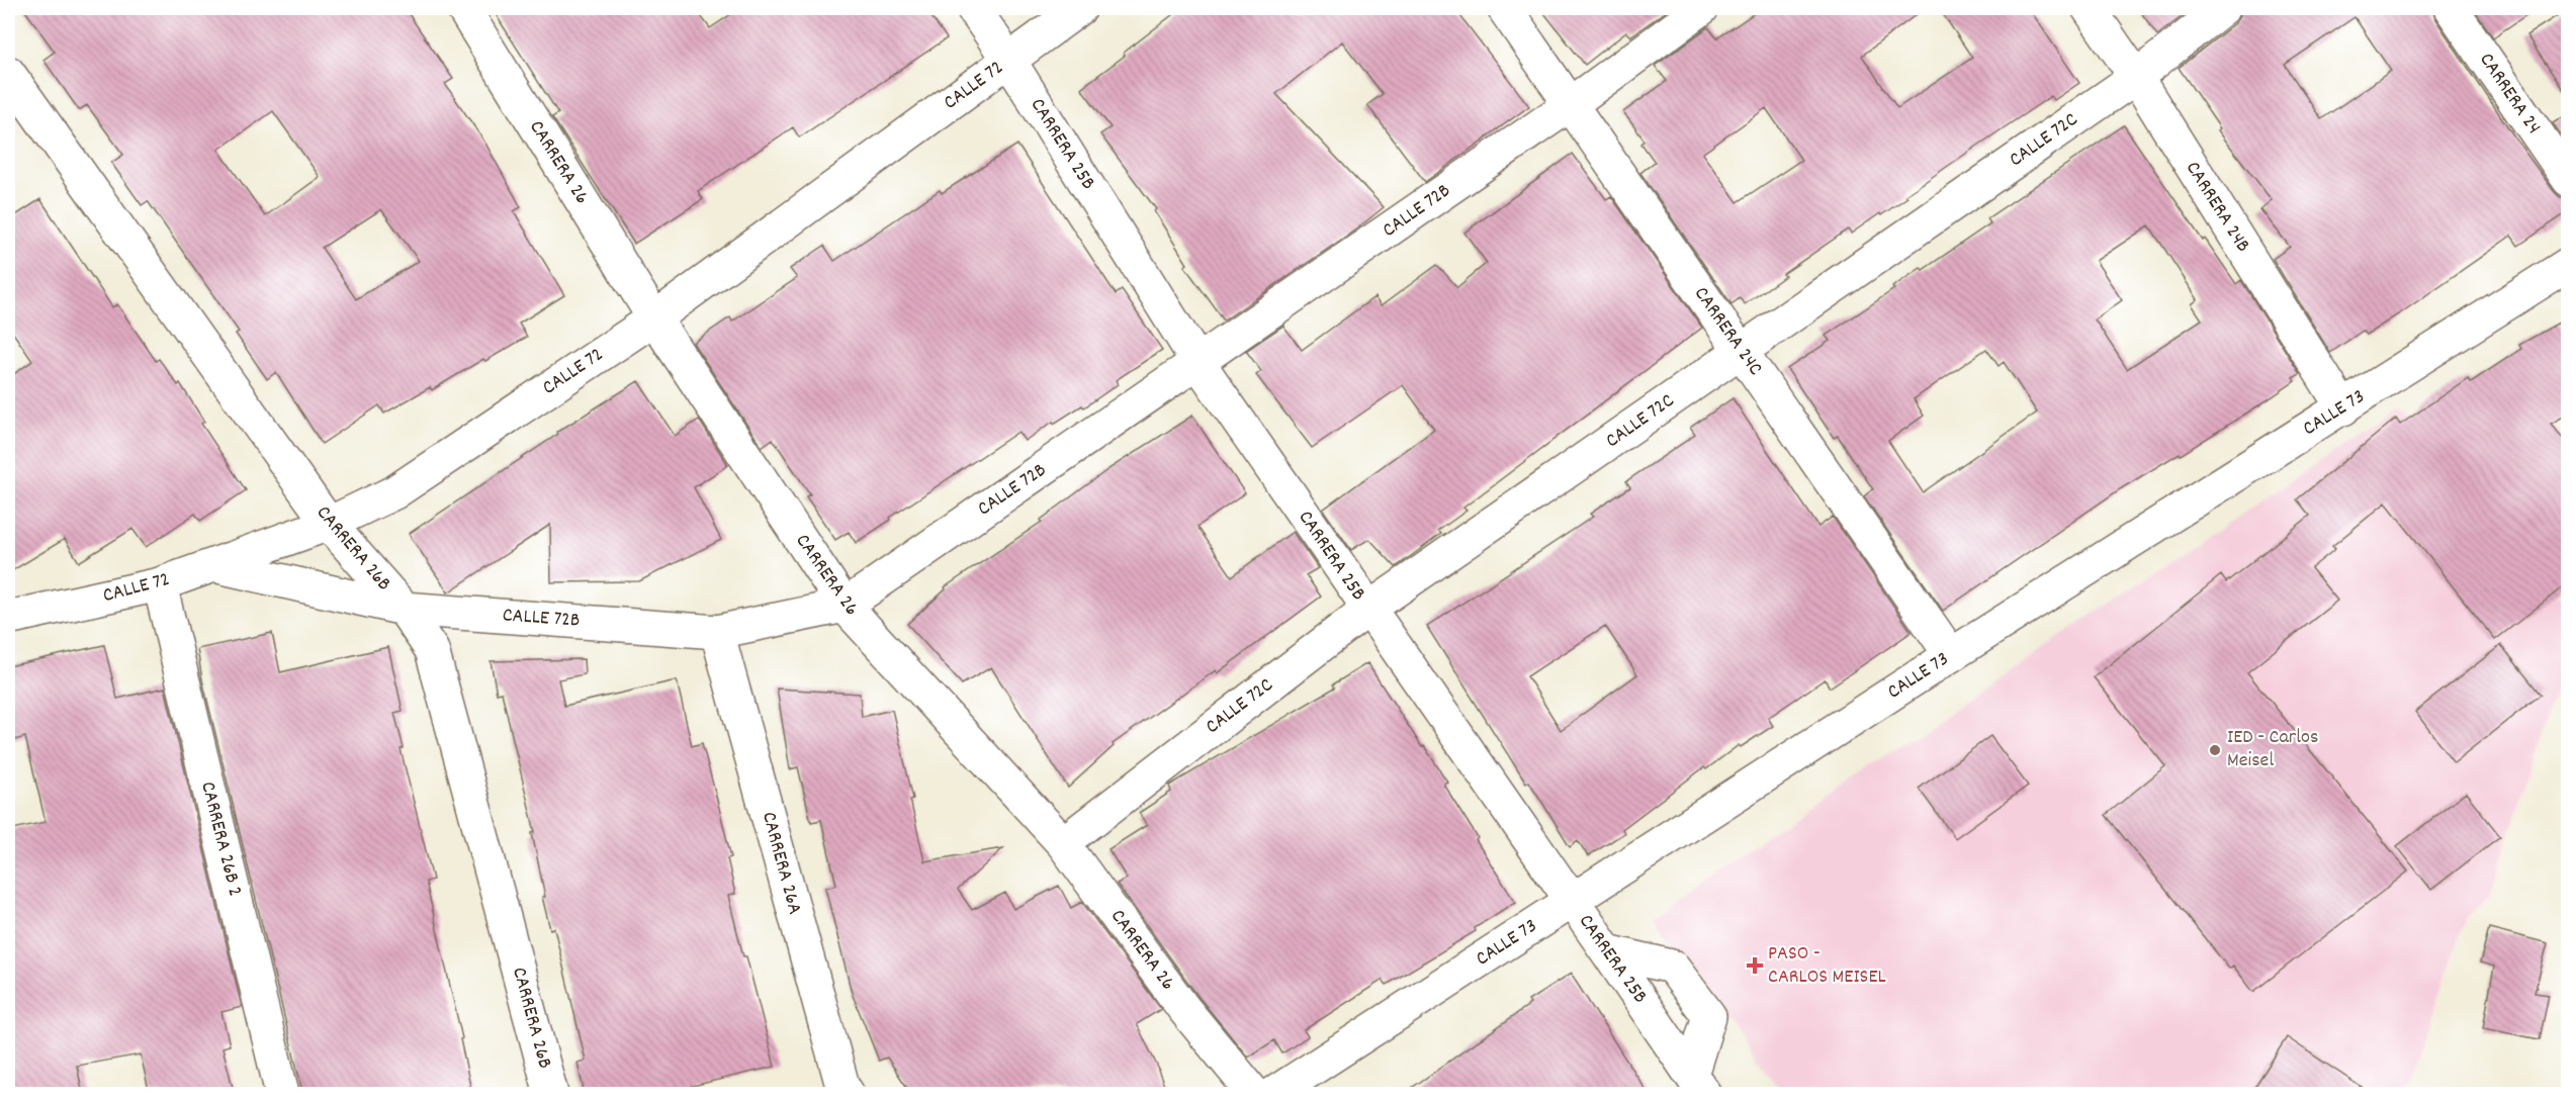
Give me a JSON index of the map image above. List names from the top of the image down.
{
  "streets": {
    "street": [
      "CALLE 72",
      "CARRERA 24",
      "CALLE 72C",
      "CARRERA 25B",
      "CARRERA 26",
      "CARRERA 24B",
      "CALLE 72B",
      "CARRERA 24C",
      "CALLE 73",
      "CARRERA 26B",
      "CARRERA 26B 2",
      "CARRERA 26A"
    ]
  },
  "crossings": [
    ["CALLE 72", "CARRERA 25B"],
    ["CALLE 72", "CARRERA 26"],
    ["CALLE 72", "CALLE 72B"],
    ["CALLE 72", "CARRERA 26B"],
    ["CALLE 72", "CARRERA 26B 2"],
    ["CALLE 72C", "CARRERA 25B"],
    ["CALLE 72C", "CARRERA 26"],
    ["CALLE 72C", "CARRERA 24B"],
    ["CALLE 72C", "CARRERA 24C"],
    ["CARRERA 25B", "CALLE 72B"],
    ["CARRERA 25B", "CALLE 73"],
    ["CARRERA 26", "CALLE 72B"],
    ["CARRERA 24B", "CALLE 73"],
    ["CALLE 72B", "CARRERA 24C"],
    ["CALLE 72B", "CARRERA 26B"],
    ["CALLE 72B", "CARRERA 26A"],
    ["CARRERA 24C", "CALLE 73"]
  ],
  "places": {
    "other": ["IED - Carlos Meisel"],
    "health": ["PASO - CARLOS MEISEL"]
  }
}
